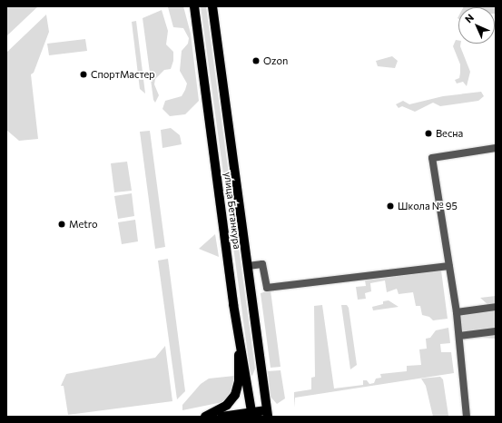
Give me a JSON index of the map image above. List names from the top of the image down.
{
  "streets": {
    "main road": ["улица Бетанкура"]
  },
  "places": [
    "Ozon",
    "СпортМастер",
    "Весна",
    "Школа № 95",
    "Metro"
  ],
  "north": "top left"
}
